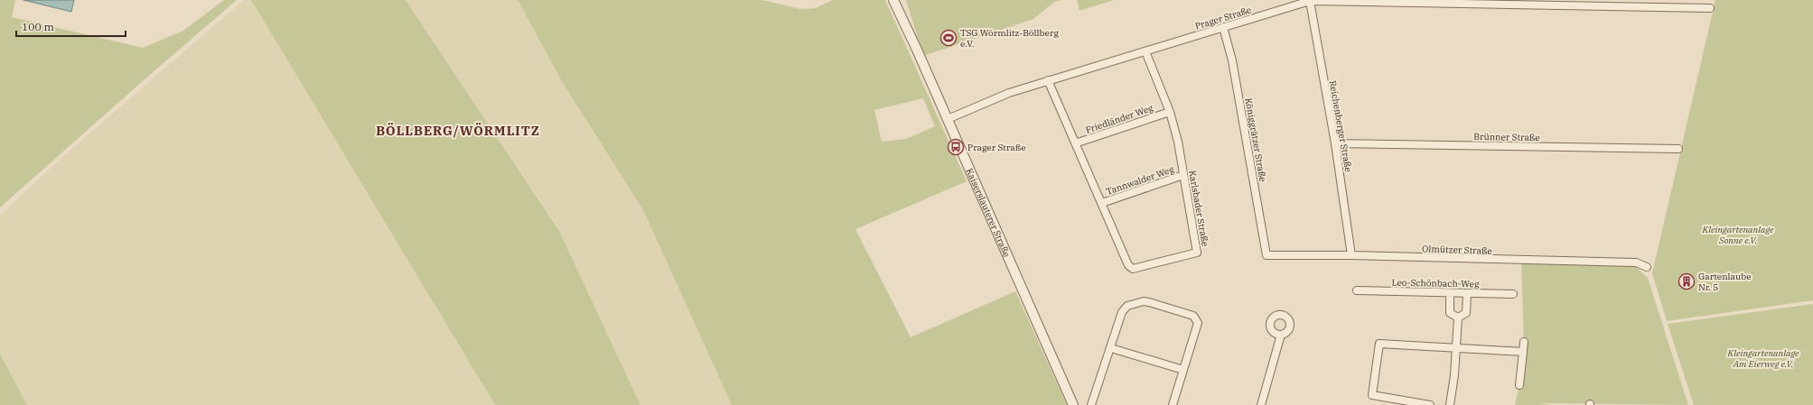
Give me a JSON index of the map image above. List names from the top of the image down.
{
  "streets": {
    "street": [
      "Prager Straße",
      "Friedländer Weg",
      "Reichenberger Straße",
      "Brünner Straße",
      "Königgrätzer Straße",
      "Tannwalder Weg",
      "Karlsbader Straße",
      "Kaiserslauterer Straße",
      "Olmützer Straße",
      "Leo-Schönbach-Weg"
    ]
  },
  "crossings": [
    ["Prager Straße", "Reichenberger Straße"],
    ["Prager Straße", "Königgrätzer Straße"],
    ["Prager Straße", "Karlsbader Straße"],
    ["Prager Straße", "Kaiserslauterer Straße"],
    ["Friedländer Weg", "Karlsbader Straße"],
    ["Reichenberger Straße", "Brünner Straße"],
    ["Reichenberger Straße", "Olmützer Straße"],
    ["Königgrätzer Straße", "Olmützer Straße"],
    ["Tannwalder Weg", "Karlsbader Straße"]
  ],
  "districts": ["BÖLLBERG/WÖRMLITZ"],
  "parks": ["Kleingartenanlage Sonne e.V.", "Kleingartenanlage Am Eierweg e.V."],
  "places": {
    "sports": ["TSG Wörmlitz-Böllberg e.V."],
    "bus stop": ["Prager Straße"],
    "building": ["Gartenlaube Nr. 5"]
  },
  "scale_bar": "100 m"
}
